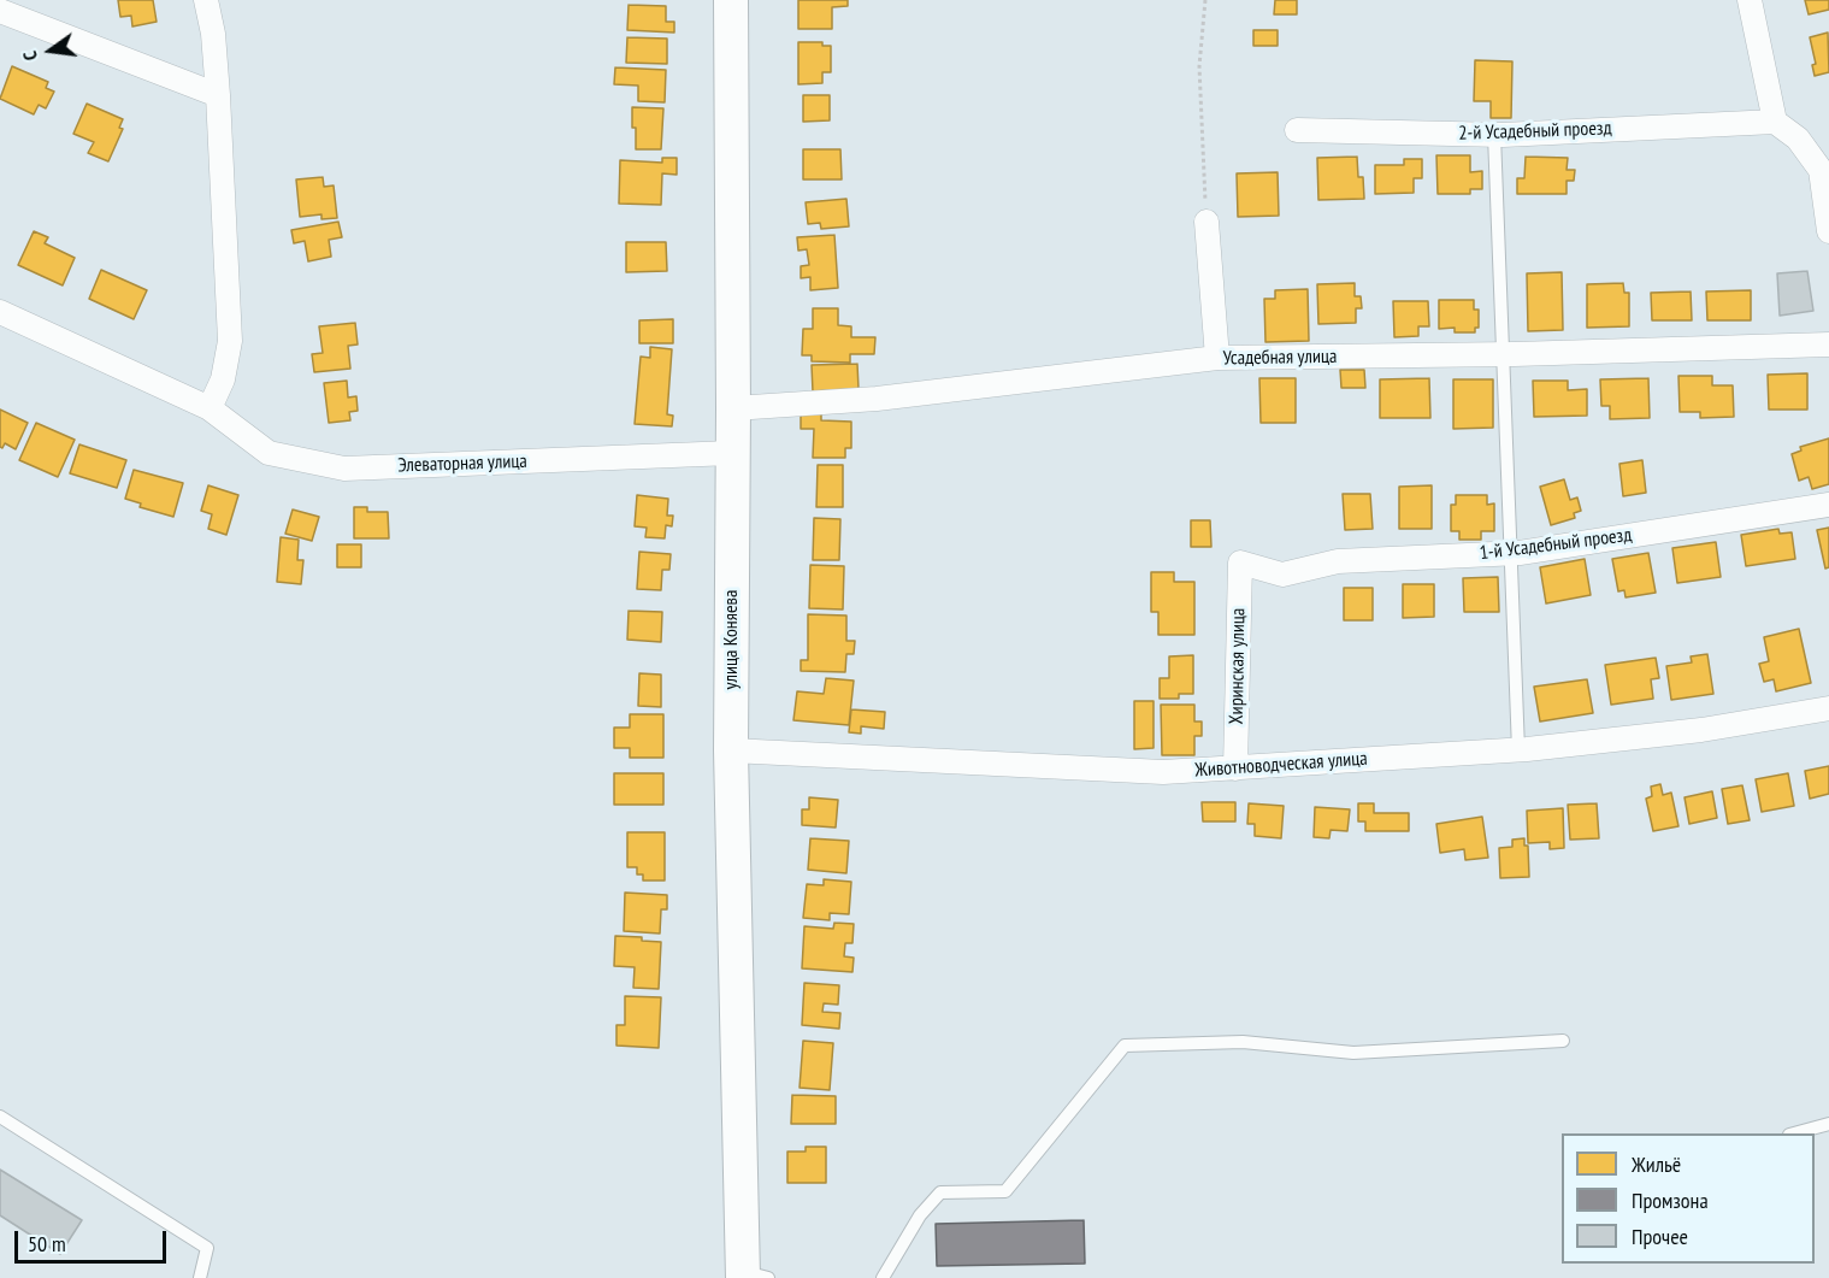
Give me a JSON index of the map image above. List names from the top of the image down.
{
  "streets": {
    "street": [
      "2-й Усадебный проезд",
      "Усадебная улица",
      "Элеваторная улица",
      "1-й Усадебный проезд",
      "улица Коняева",
      "Хиринская улица",
      "Животноводческая улица"
    ]
  },
  "crossings": [
    ["Усадебная улица", "улица Коняева"],
    ["Элеваторная улица", "улица Коняева"],
    ["1-й Усадебный проезд", "Хиринская улица"],
    ["улица Коняева", "Животноводческая улица"],
    ["Хиринская улица", "Животноводческая улица"]
  ],
  "legend": ["Жильё", "Промзона", "Прочее"],
  "scale_bar": "50 m",
  "north": "left"
}
